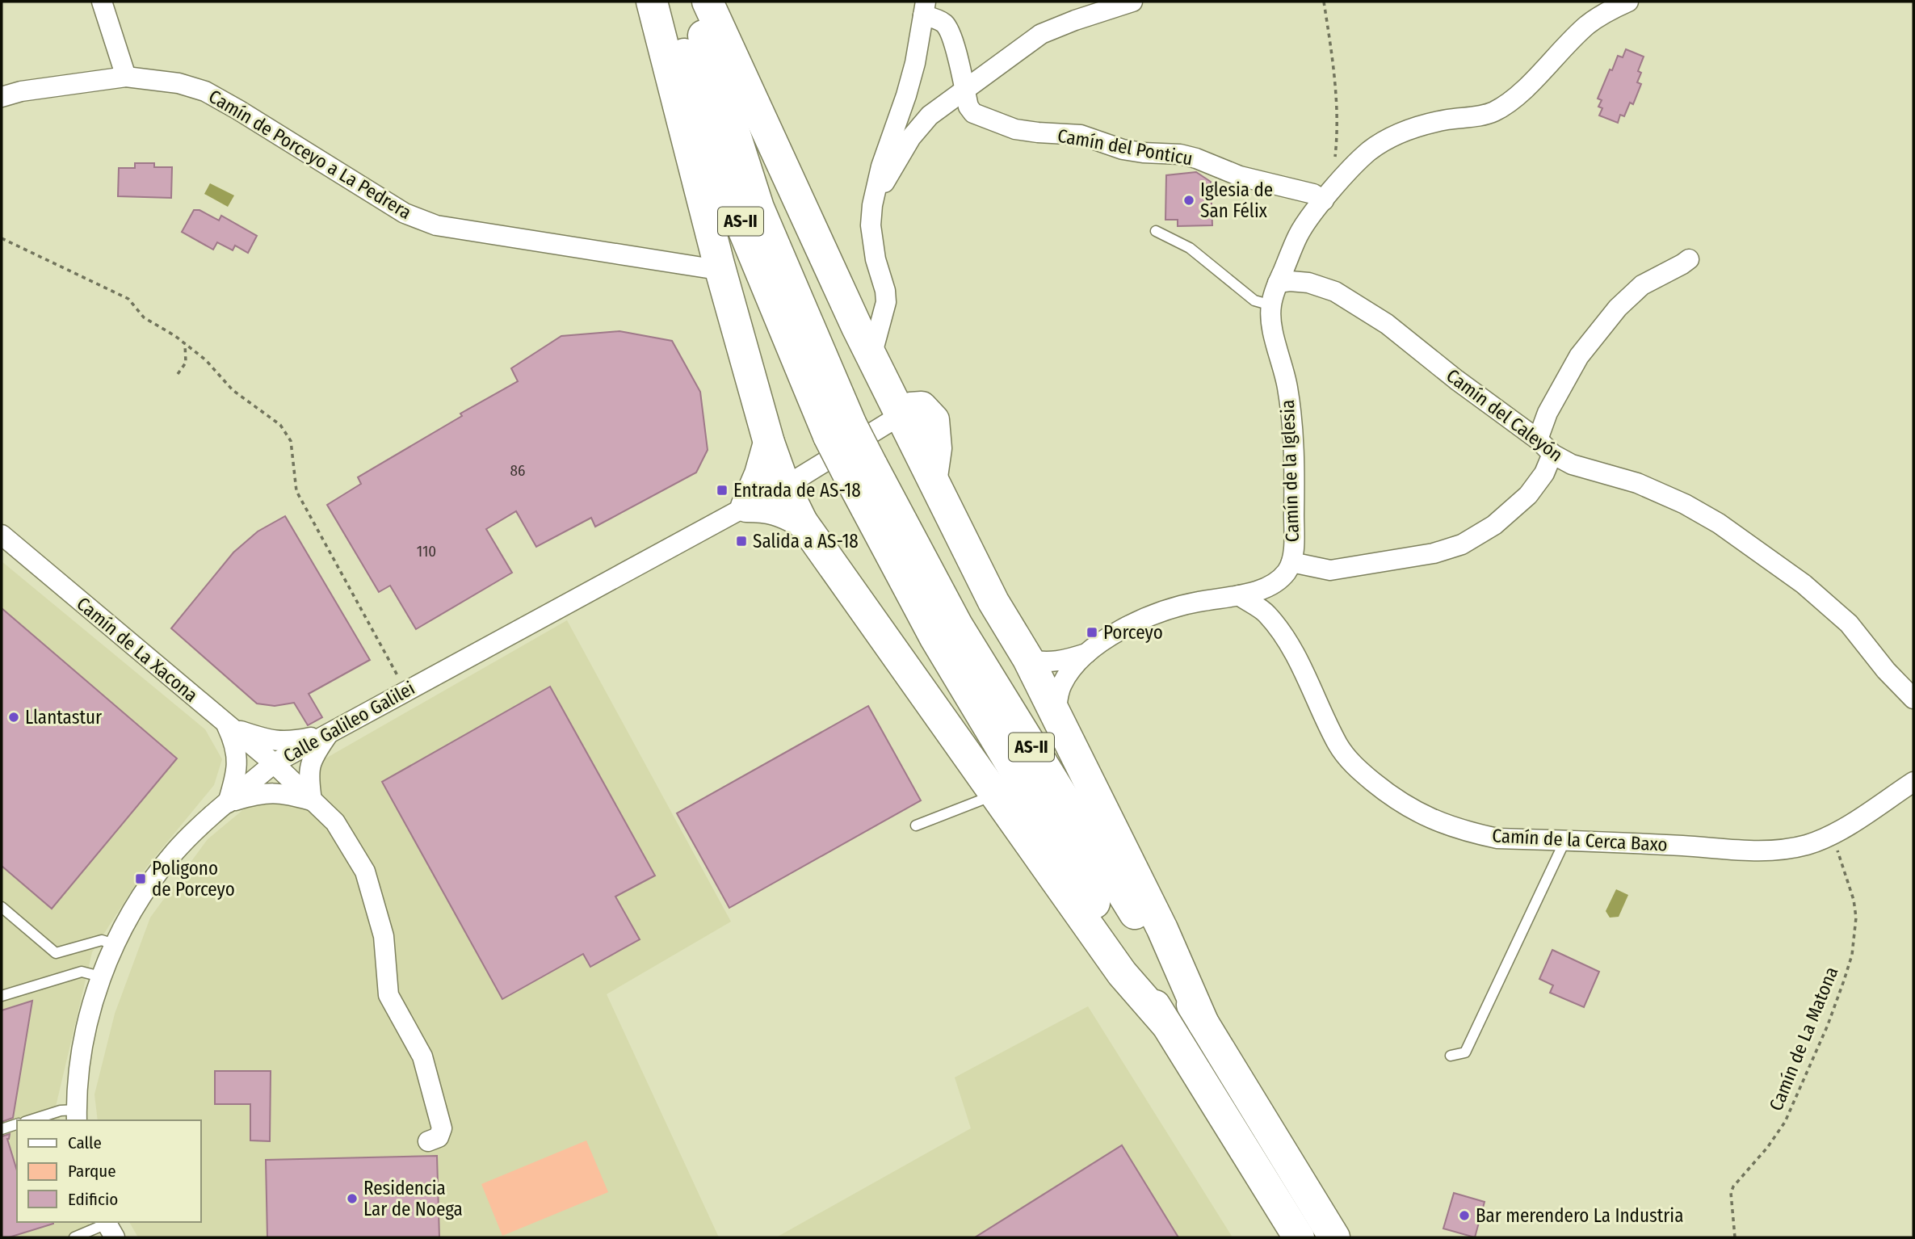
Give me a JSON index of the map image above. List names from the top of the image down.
{
  "streets": {
    "highway": ["AS-II"],
    "street": [
      "Camín del Ponticu",
      "Camín de Porceyo a La Pedrera",
      "Camín del Caleyón",
      "Camín de la Iglesia",
      "Camín de La Xacona",
      "Calle Galileo Galilei",
      "Camín de la Cerca Baxo"
    ],
    "path": ["Camín de La Matona"]
  },
  "crossings": [
    ["Camín del Ponticu", "Camín de la Iglesia"],
    ["Camín del Caleyón", "Camín de la Iglesia"],
    ["Camín de la Iglesia", "Camín de la Cerca Baxo"],
    ["Camín de La Xacona", "Calle Galileo Galilei"],
    ["Camín de la Cerca Baxo", "Camín de La Matona"]
  ],
  "places": {
    "other": [
      "Iglesia de San Félix",
      "Llantastur",
      "Residencia Lar de Noega",
      "Bar merendero La Industria"
    ],
    "transit": [
      "Entrada de AS-18",
      "Salida a AS-18",
      "Porceyo",
      "Poligono de Porceyo"
    ]
  },
  "house_numbers": ["86", "110"],
  "legend": ["Calle", "Parque", "Edificio"]
}
